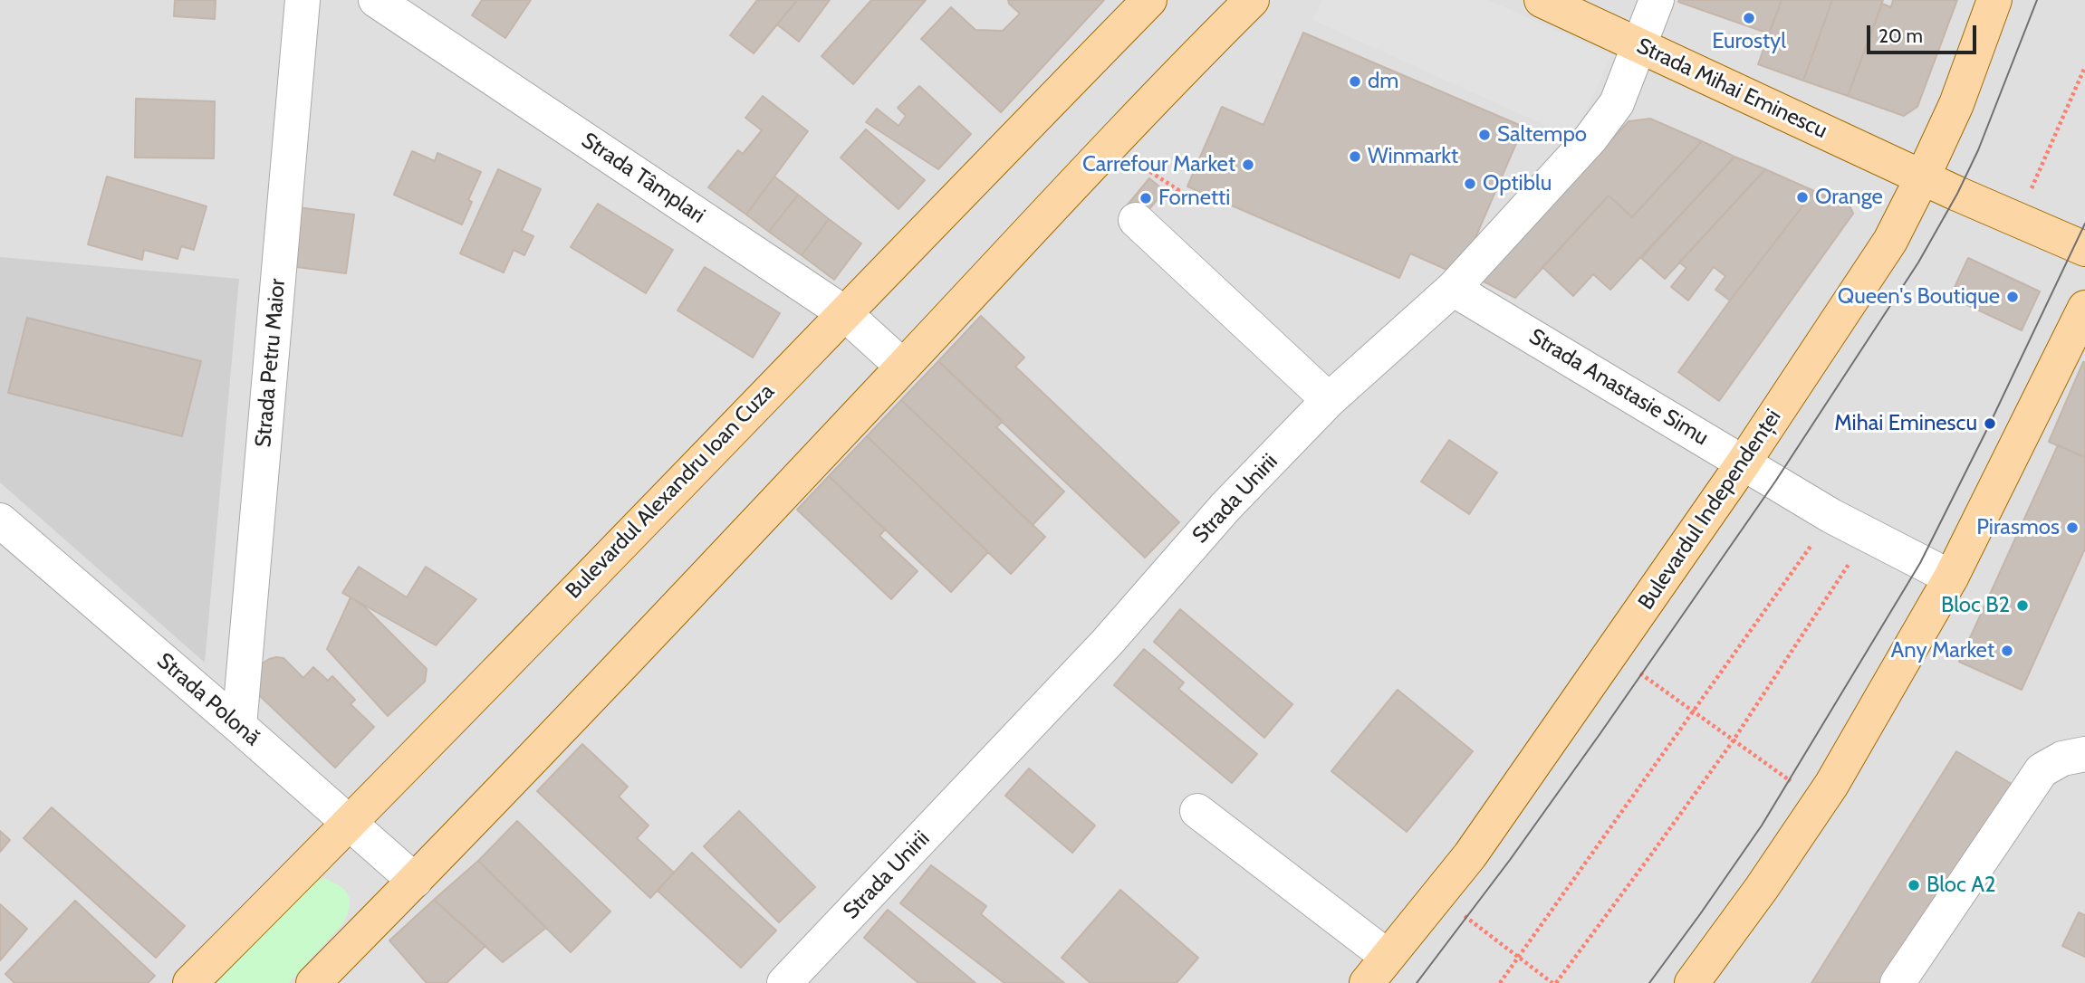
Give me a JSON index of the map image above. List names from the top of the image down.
{
  "streets": {
    "main road": ["Strada Mihai Eminescu", "Bulevardul Alexandru Ioan Cuza", "Bulevardul Independenței"],
    "street": [
      "Strada Tâmplari",
      "Strada Petru Maior",
      "Strada Anastasie Simu",
      "Strada Unirii",
      "Strada Polonă"
    ]
  },
  "crossings": [
    ["Strada Mihai Eminescu", "Strada Unirii"],
    ["Strada Mihai Eminescu", "Bulevardul Independenței"],
    ["Strada Tâmplari", "Bulevardul Alexandru Ioan Cuza"],
    ["Strada Petru Maior", "Strada Polonă"],
    ["Strada Anastasie Simu", "Strada Unirii"],
    ["Strada Anastasie Simu", "Bulevardul Independenței"],
    ["Bulevardul Alexandru Ioan Cuza", "Strada Polonă"]
  ],
  "places": [
    "Eurostyl",
    "dm",
    "Saltempo",
    "Winmarkt",
    "Carrefour Market",
    "Optiblu",
    "Orange",
    "Fornetti",
    "Queen's Boutique",
    "Mihai Eminescu",
    "Pirasmos",
    "Bloc B2",
    "Any Market",
    "Bloc A2"
  ],
  "scale_bar": "20 m"
}
